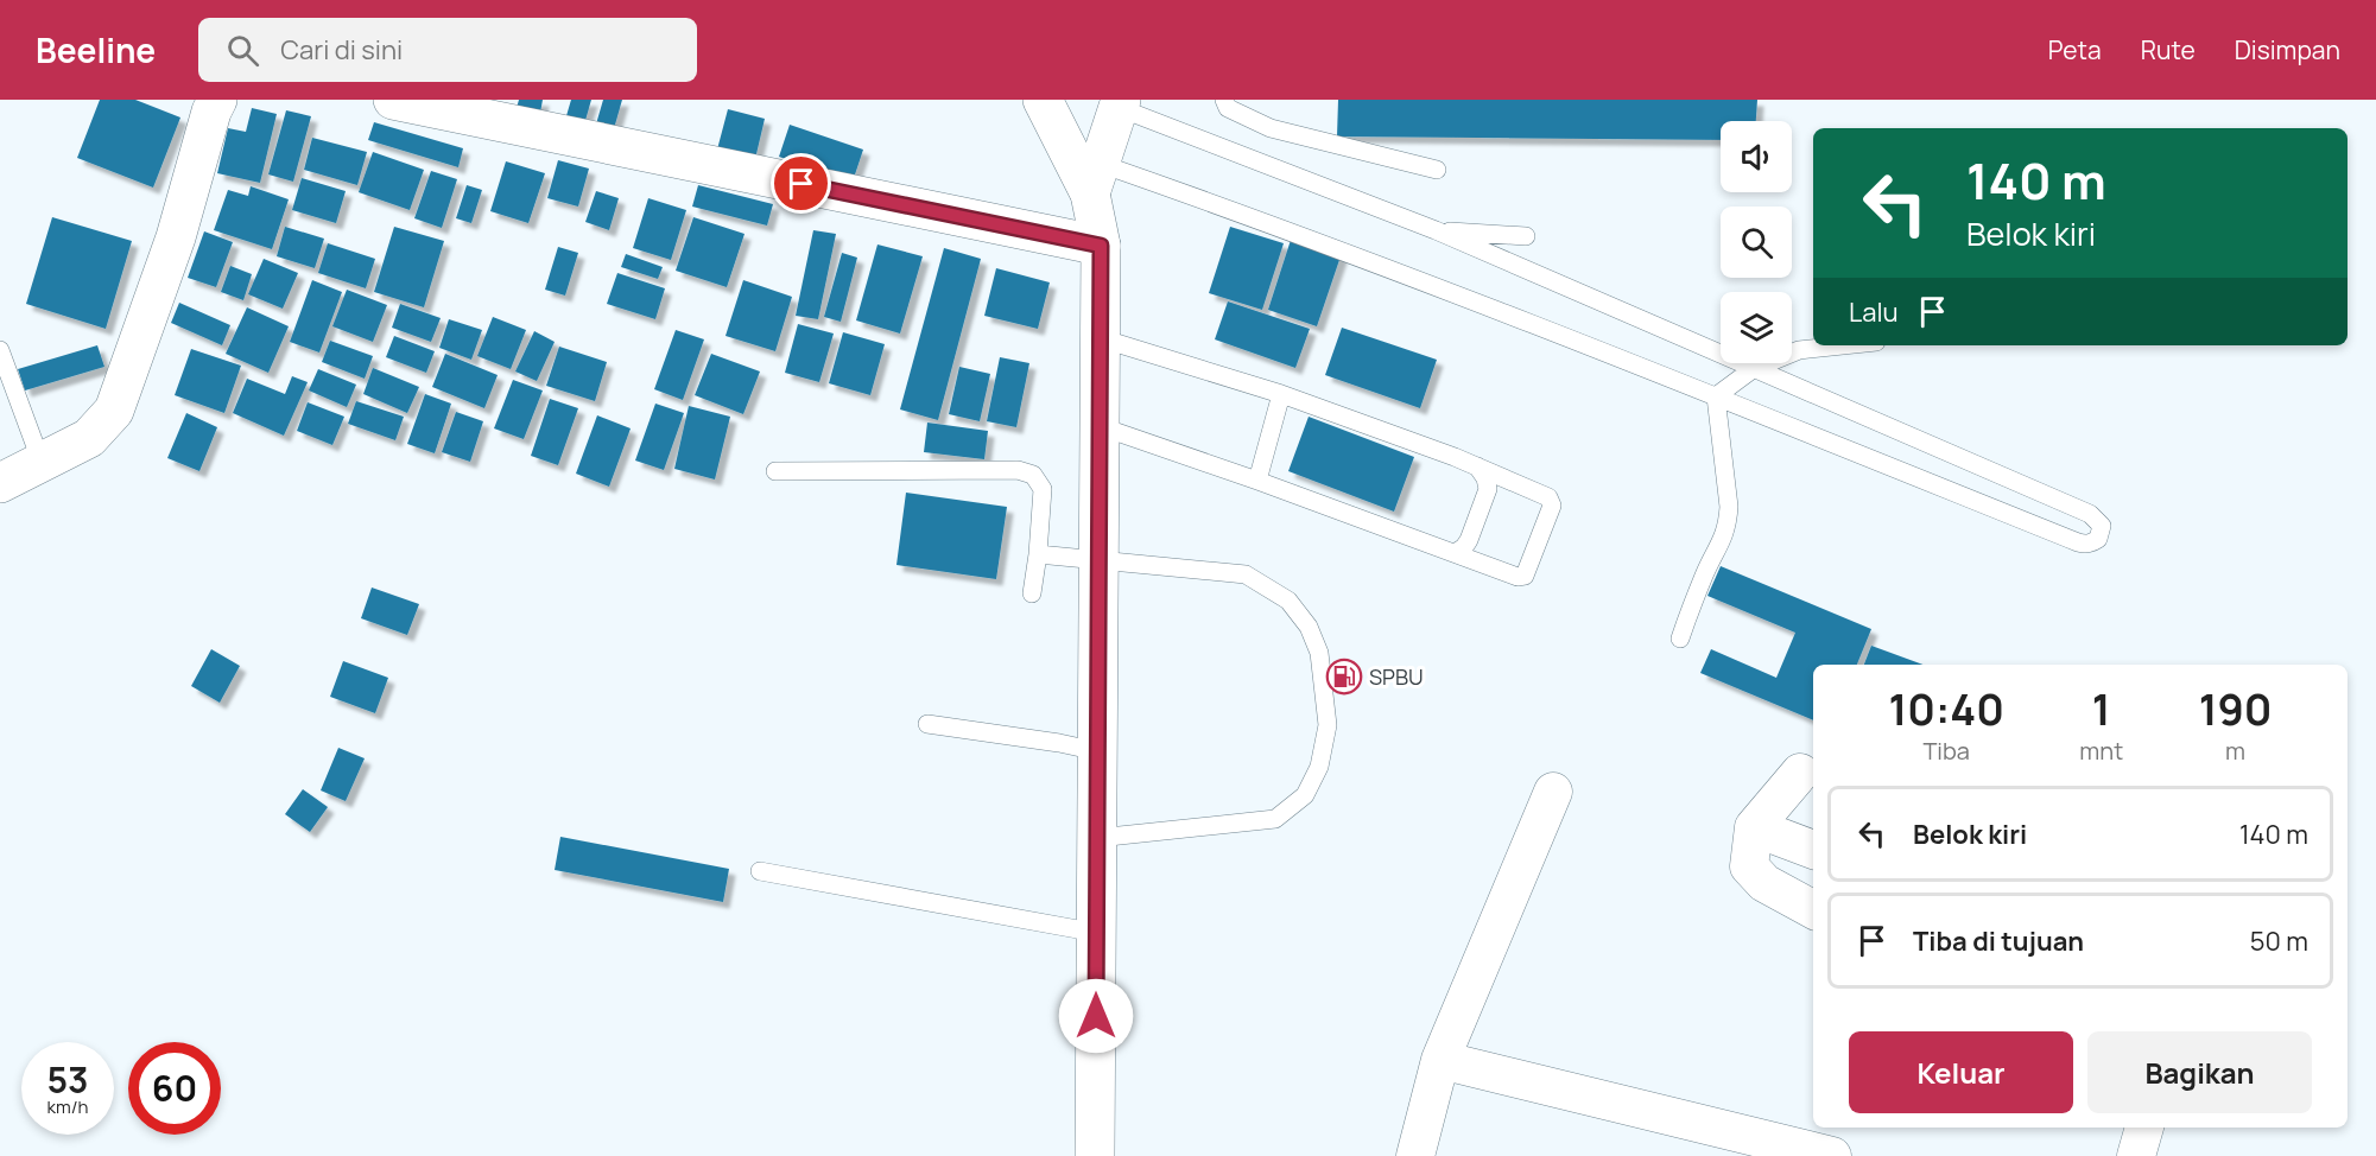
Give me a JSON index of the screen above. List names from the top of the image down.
{
  "places": {
    "fuel station": ["SPBU"]
  },
  "page": {
    "header": "Beeline",
    "search": "Cari di sini",
    "nav": ["Peta", "Rute", "Disimpan"],
    "turn": ["140 m", "Belok kiri"],
    "then": "Lalu",
    "eta": [
      "10:40",
      "Tiba",
      "1",
      "mnt",
      "190",
      "m"
    ],
    "list": [
      {
        "name": "Belok kiri",
        "value": "140 m"
      },
      {
        "name": "Tiba di tujuan",
        "value": "50 m"
      }
    ],
    "buttons": ["Keluar", "Bagikan"],
    "speed": "53 km/h",
    "limit": "60"
  }
}
